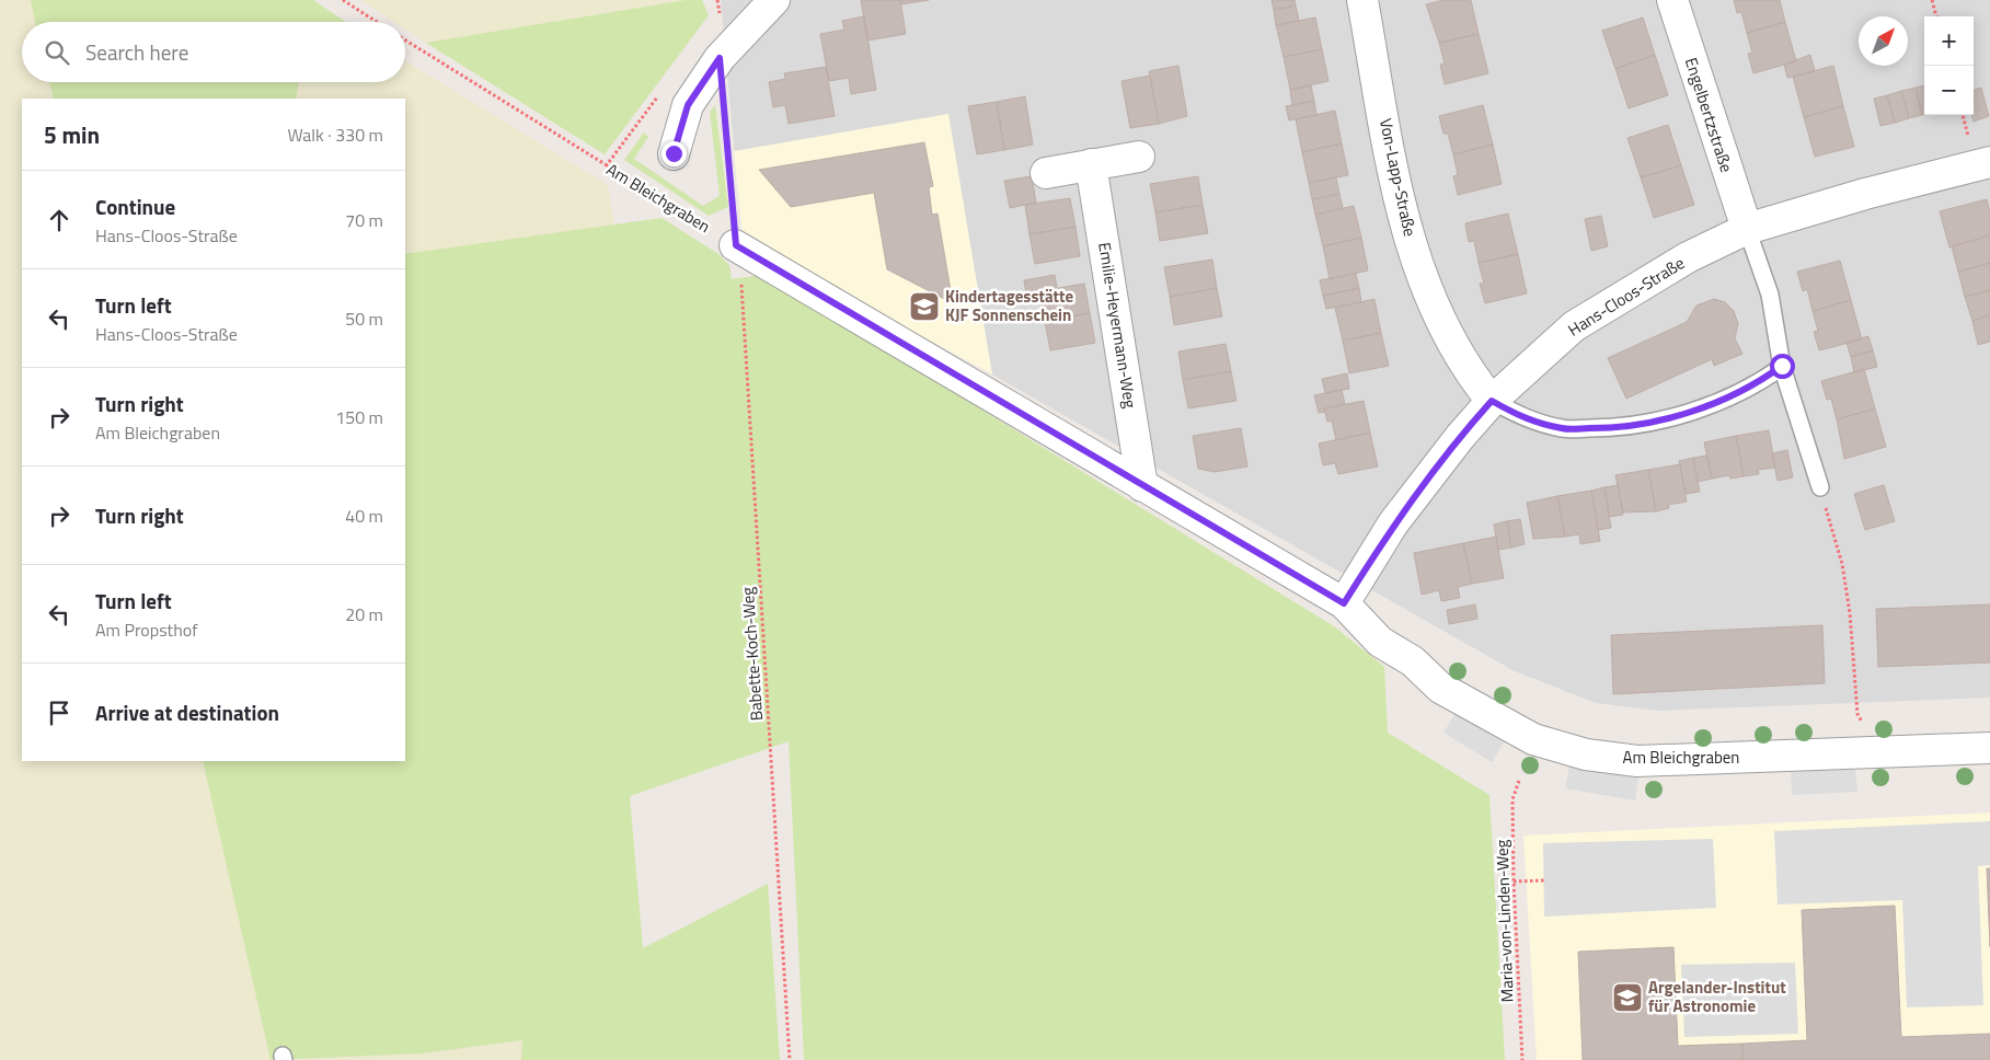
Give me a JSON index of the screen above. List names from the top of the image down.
{
  "streets": {
    "street": [
      "Engelbertzstraße",
      "Von-Lapp-Straße",
      "Am Bleichgraben",
      "Hans-Cloos-Straße",
      "Emilie-Heyermann-Weg"
    ],
    "path": ["Babette-Koch-Weg", "Maria-von-Linden-Weg"]
  },
  "crossings": [
    ["Engelbertzstraße", "Hans-Cloos-Straße"],
    ["Von-Lapp-Straße", "Hans-Cloos-Straße"],
    ["Am Bleichgraben", "Hans-Cloos-Straße"],
    ["Am Bleichgraben", "Emilie-Heyermann-Weg"],
    ["Am Bleichgraben", "Babette-Koch-Weg"]
  ],
  "places": {
    "school or university": ["Kindertagesstätte KJF Sonnenschein", "Argelander-Institut für Astronomie"]
  },
  "north": "top right",
  "page": {
    "map_buttons": ["+", "−"],
    "search": "Search here",
    "heading": ["5 min", "Walk · 330 m"],
    "list": [
      ["Continue", "Hans-Cloos-Straße", "70 m"],
      ["Turn left", "Hans-Cloos-Straße", "50 m"],
      ["Turn right", "Am Bleichgraben", "150 m"],
      ["Turn right", "40 m"],
      ["Turn left", "Am Propsthof", "20 m"],
      "Arrive at destination"
    ]
  }
}
